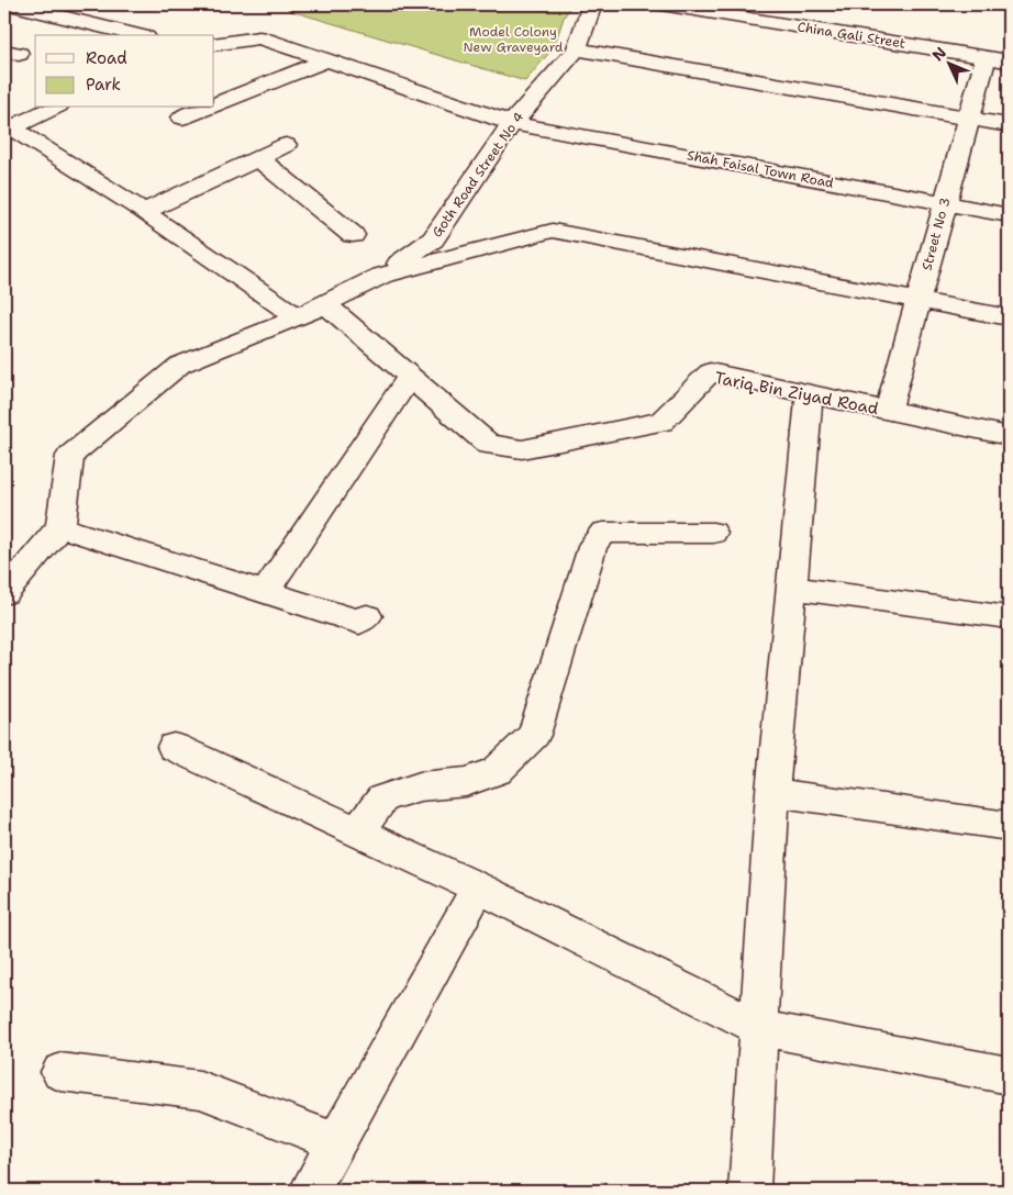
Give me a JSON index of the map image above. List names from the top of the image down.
{
  "streets": {
    "street": [
      "China Gali Street",
      "Shah Faisal Town Road",
      "Goth Road Street No 4",
      "Street No 3",
      "Tariq Bin Ziyad Road"
    ]
  },
  "crossings": [
    ["China Gali Street", "Street No 3"],
    ["Shah Faisal Town Road", "Goth Road Street No 4"],
    ["Shah Faisal Town Road", "Street No 3"],
    ["Street No 3", "Tariq Bin Ziyad Road"]
  ],
  "parks": ["Model Colony New Graveyard"],
  "legend": ["Road", "Park"],
  "north": "top left"
}
